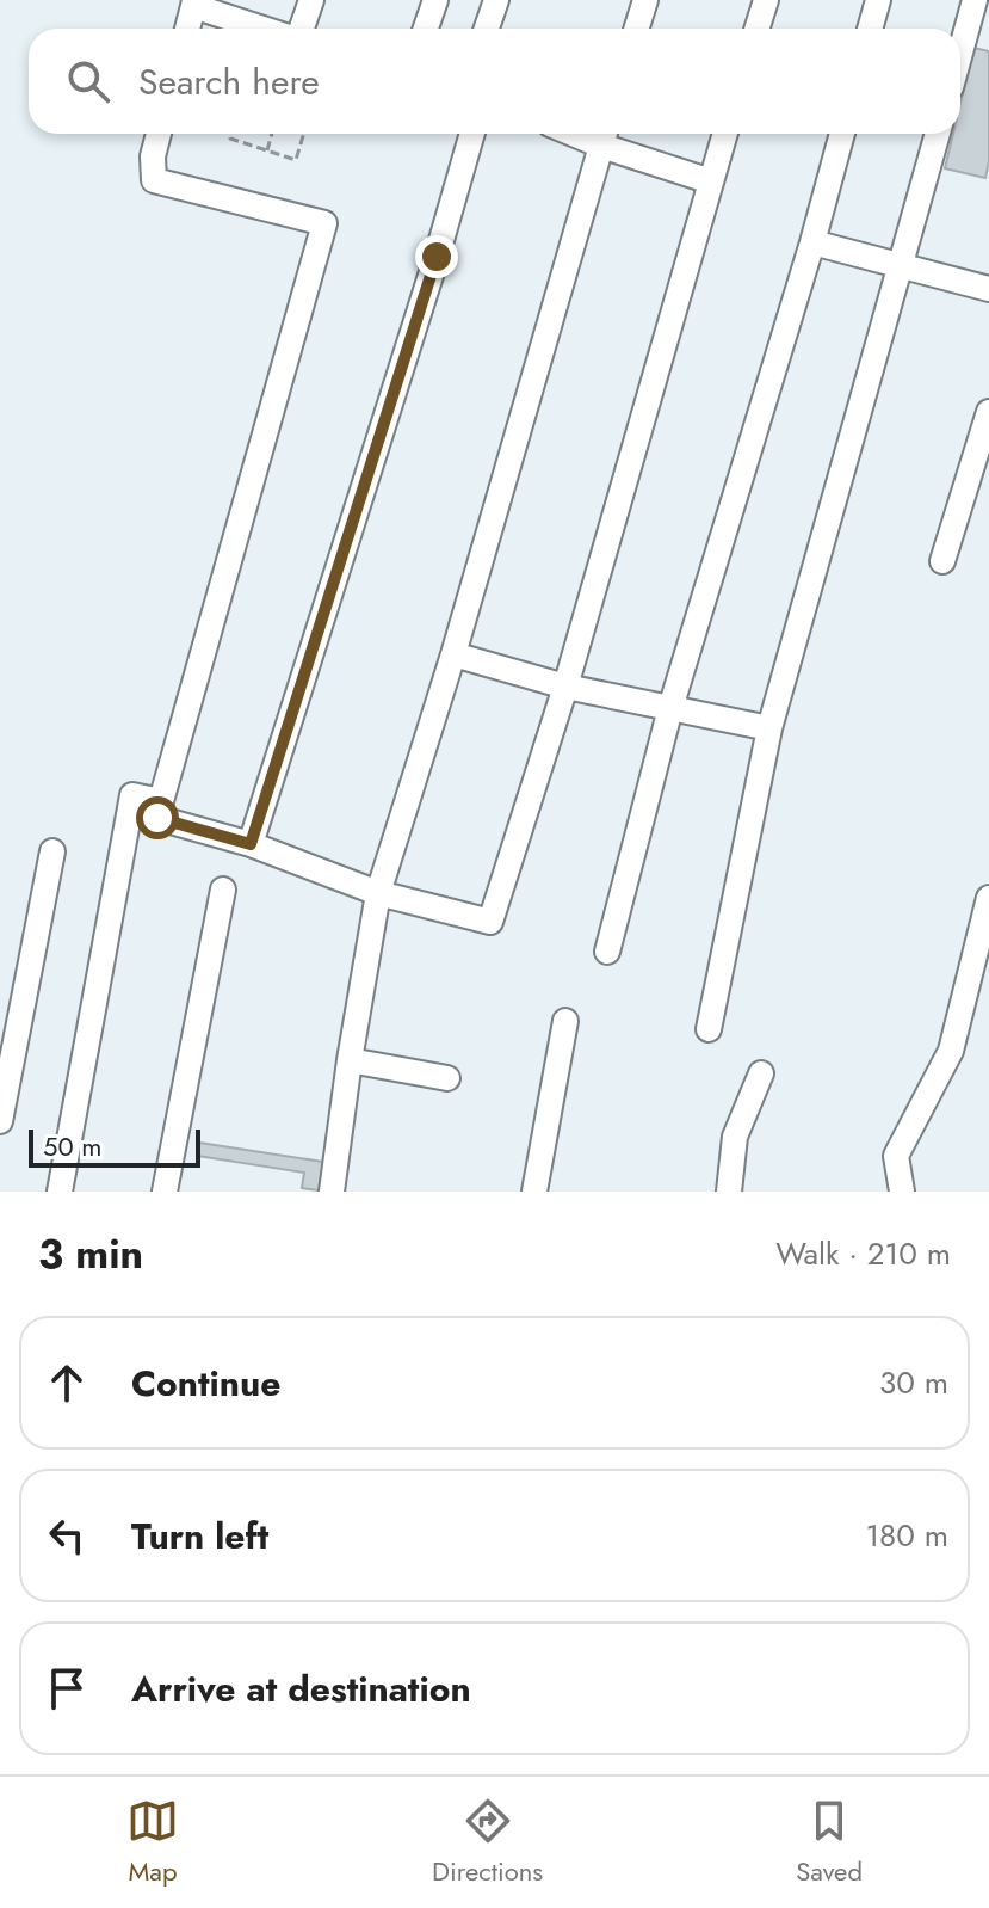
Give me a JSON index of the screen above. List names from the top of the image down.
{
  "scale_bar": "50 m",
  "page": {
    "search": "Search here",
    "scale": "50 m",
    "heading": ["3 min", "Walk · 210 m"],
    "list": [
      ["Continue", "30 m"],
      ["Turn left", "180 m"],
      "Arrive at destination"
    ],
    "nav": ["Map", "Directions", "Saved"]
  }
}
